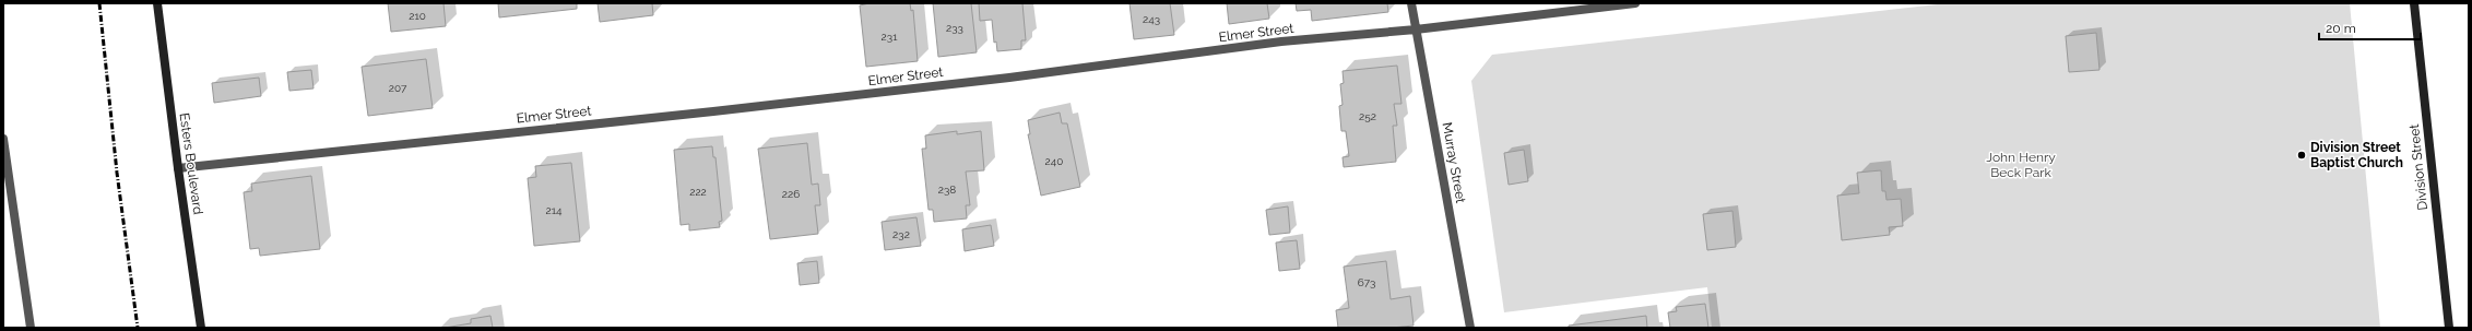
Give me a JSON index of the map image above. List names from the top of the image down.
{
  "streets": {
    "street": [
      "Elmer Street",
      "Murray Street",
      "Esters Boulevard",
      "Division Street"
    ]
  },
  "crossings": [
    ["Elmer Street", "Murray Street"],
    ["Elmer Street", "Esters Boulevard"]
  ],
  "parks": ["John Henry Beck Park"],
  "places": ["Division Street Baptist Church"],
  "house_numbers": [
    "210",
    "243",
    "233",
    "231",
    "207",
    "252",
    "240",
    "238",
    "222",
    "226",
    "214",
    "232",
    "673"
  ],
  "scale_bar": "20 m"
}
